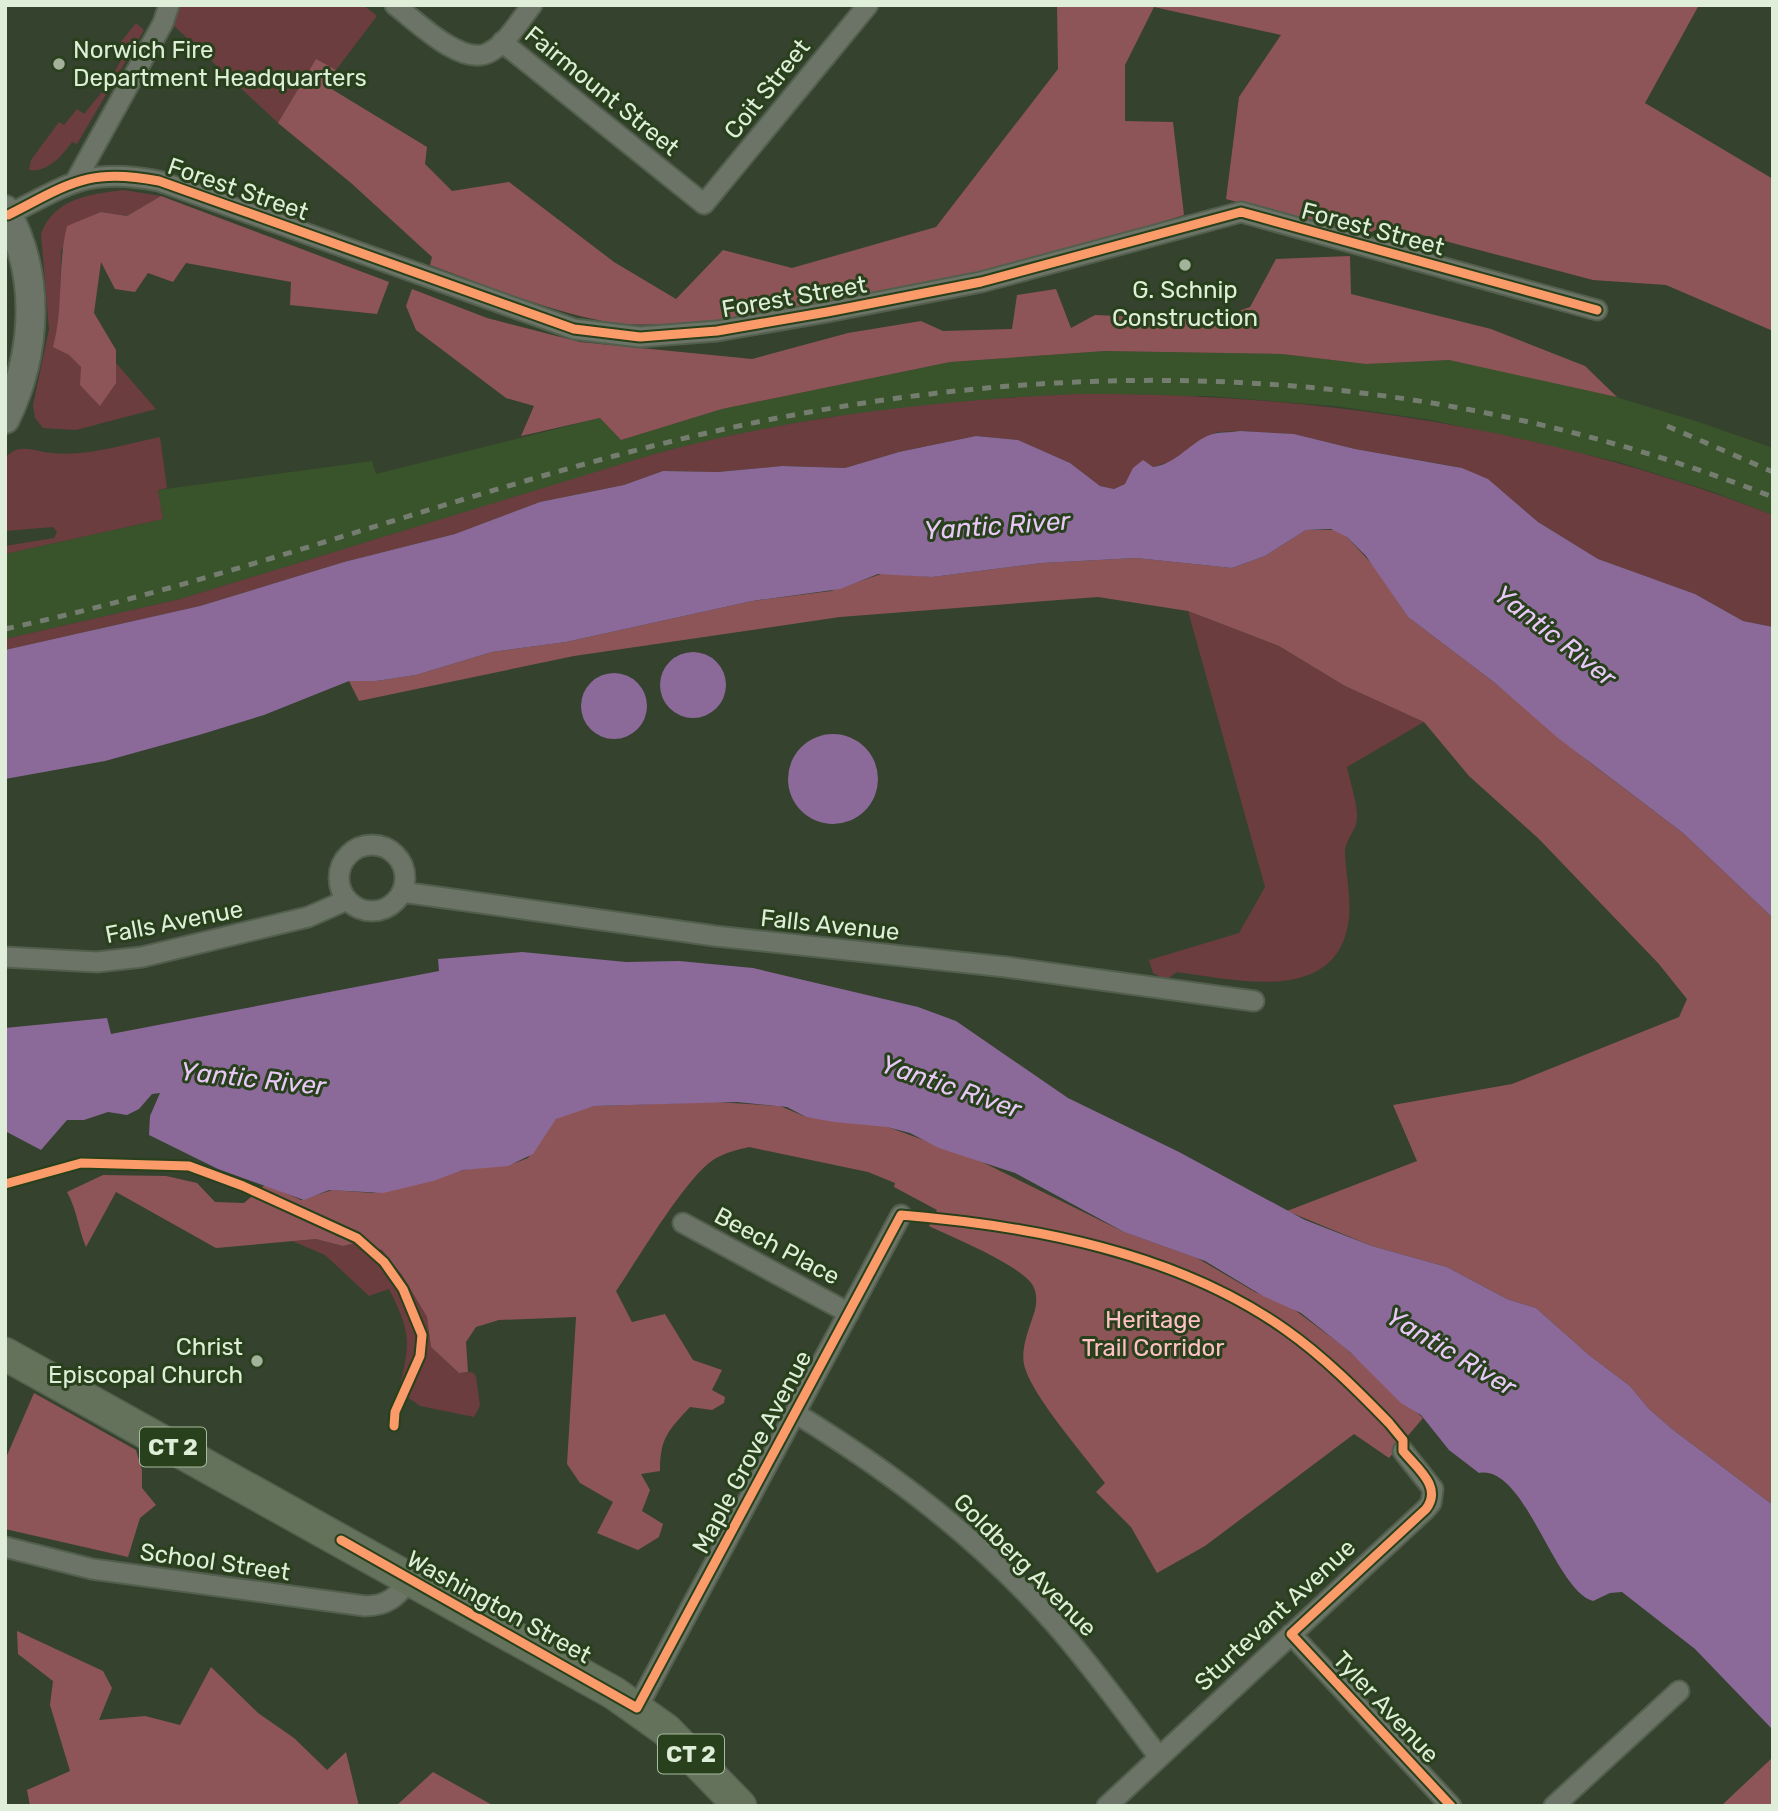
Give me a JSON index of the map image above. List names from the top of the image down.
{
  "streets": {
    "highway": ["CT 2", "Washington Street"],
    "street": [
      "Coit Street",
      "Fairmount Street",
      "Forest Street",
      "Falls Avenue",
      "Beech Place",
      "Maple Grove Avenue",
      "School Street",
      "Goldberg Avenue",
      "Sturtevant Avenue",
      "Tyler Avenue"
    ]
  },
  "crossings": [
    ["Coit Street", "Fairmount Street"],
    ["Beech Place", "Maple Grove Avenue"],
    ["Maple Grove Avenue", "Goldberg Avenue"],
    ["Maple Grove Avenue", "Washington Street"],
    ["School Street", "Washington Street"],
    ["Goldberg Avenue", "Sturtevant Avenue"],
    ["Sturtevant Avenue", "Tyler Avenue"]
  ],
  "water": ["Yantic River"],
  "parks": ["Heritage Trail Corridor"],
  "places": ["Norwich Fire Department Headquarters", "G. Schnip Construction", "Christ Episcopal Church"]
}
